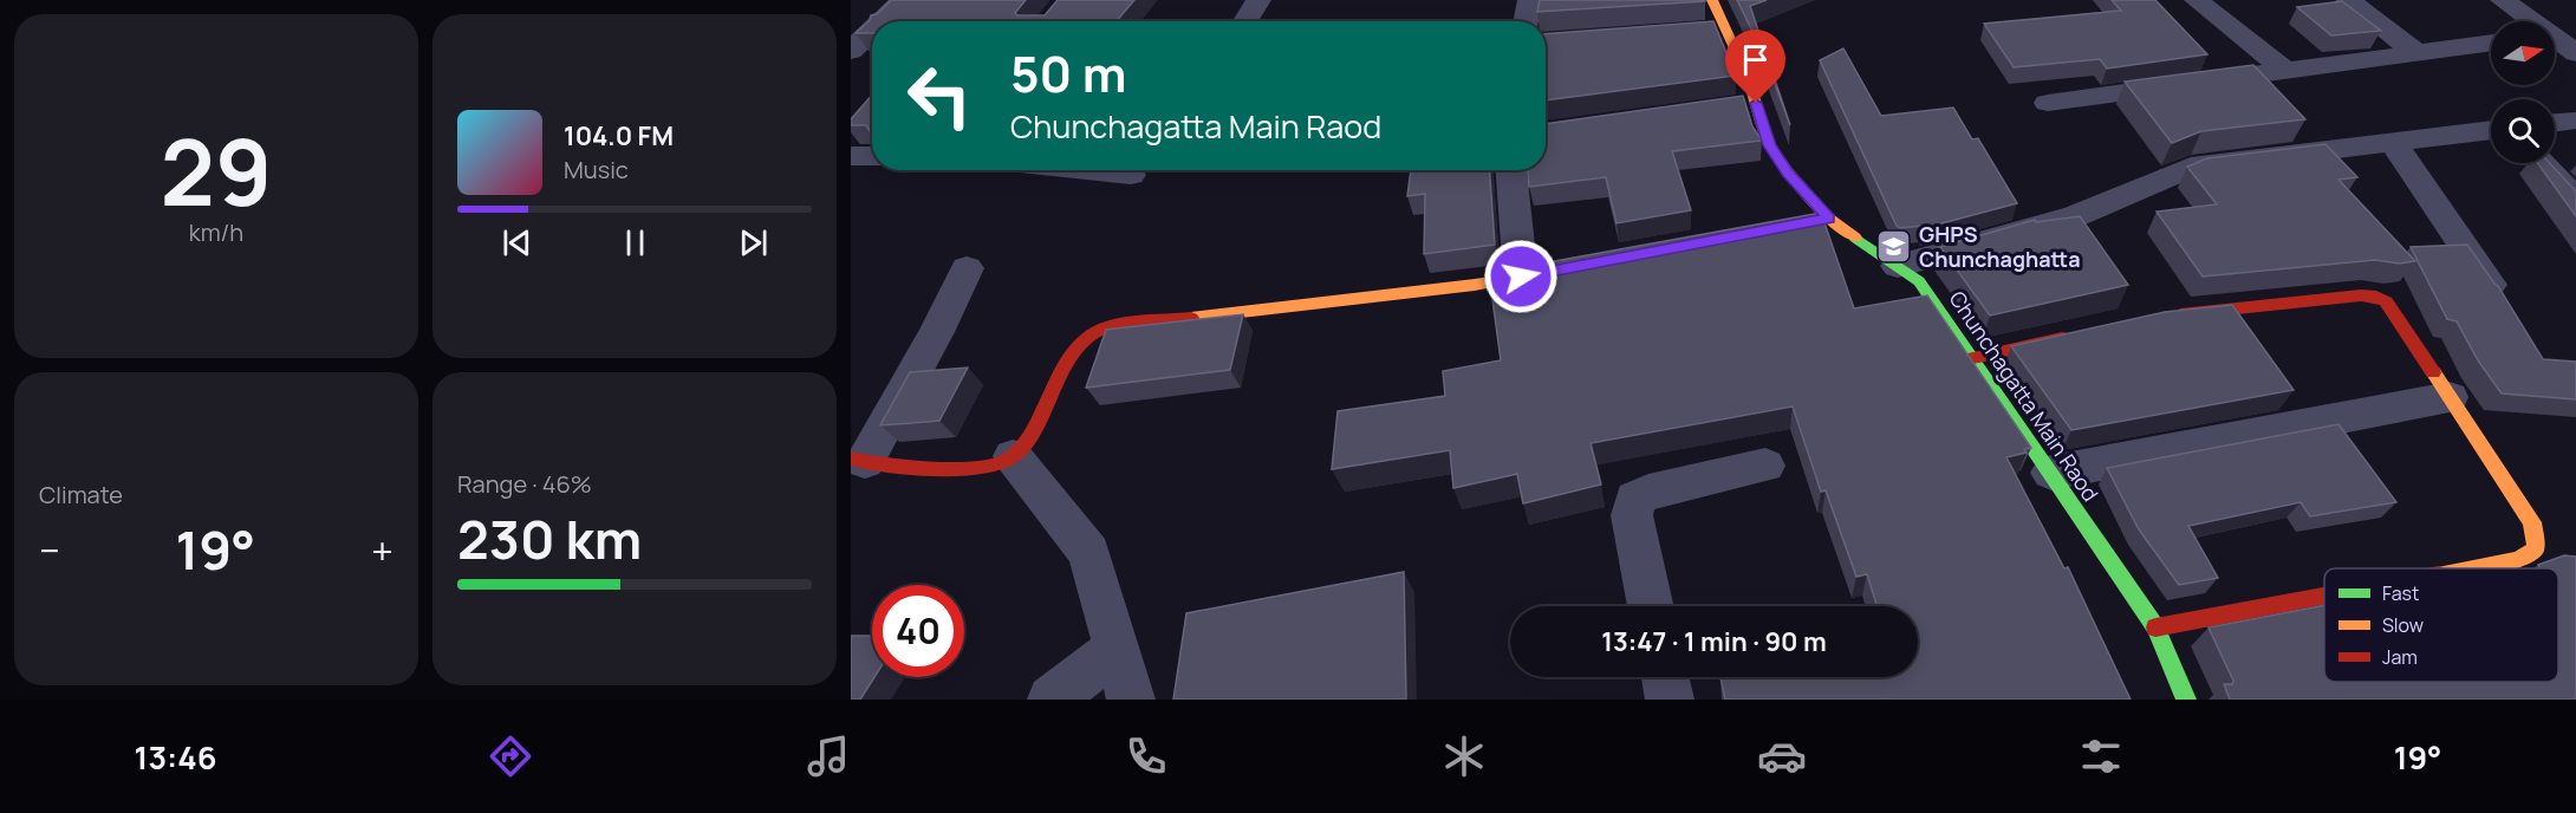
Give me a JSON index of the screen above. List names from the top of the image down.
{
  "streets": {
    "street": ["Chunchagatta Main Raod"]
  },
  "places": {
    "school or university": ["GHPS Chunchaghatta"]
  },
  "legend": ["Fast", "Slow", "Jam"],
  "north": "right",
  "page": {
    "tile": [
      ["29", "km/h"],
      "Climate",
      ["Range · 46%", "230 km"]
    ],
    "turn": ["50 m", "Chunchagatta Main Raod"],
    "song": ["104.0 FM", "Music"],
    "heat": ["−", "19°", "+"],
    "limit": "40",
    "trip": "13:47 · 1 min · 90 m",
    "tabs": ["13:46", "19°"]
  }
}
